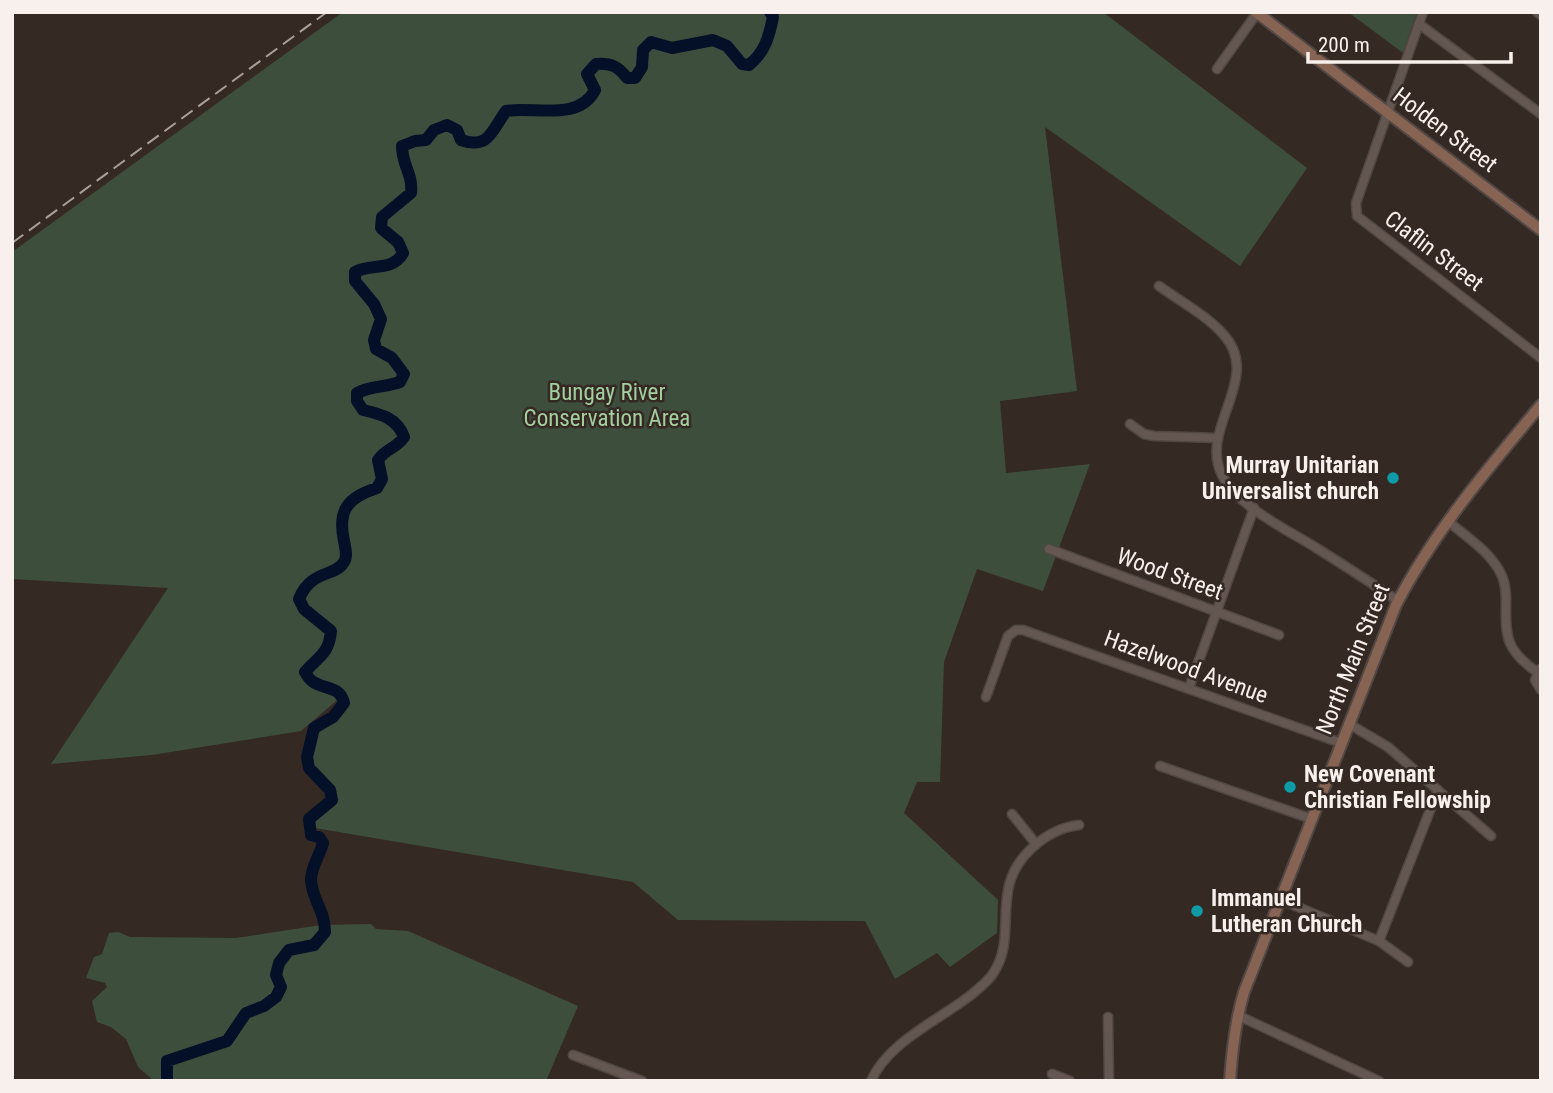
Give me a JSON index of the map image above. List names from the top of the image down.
{
  "streets": {
    "main road": ["Holden Street", "North Main Street"],
    "street": ["Claflin Street", "Wood Street", "Hazelwood Avenue"]
  },
  "crossings": [
    ["Holden Street", "Claflin Street"],
    ["North Main Street", "Hazelwood Avenue"]
  ],
  "parks": ["Bungay River Conservation Area"],
  "places": ["Murray Unitarian Universalist church", "New Covenant Christian Fellowship", "Immanuel Lutheran Church"],
  "scale_bar": "200 m"
}
